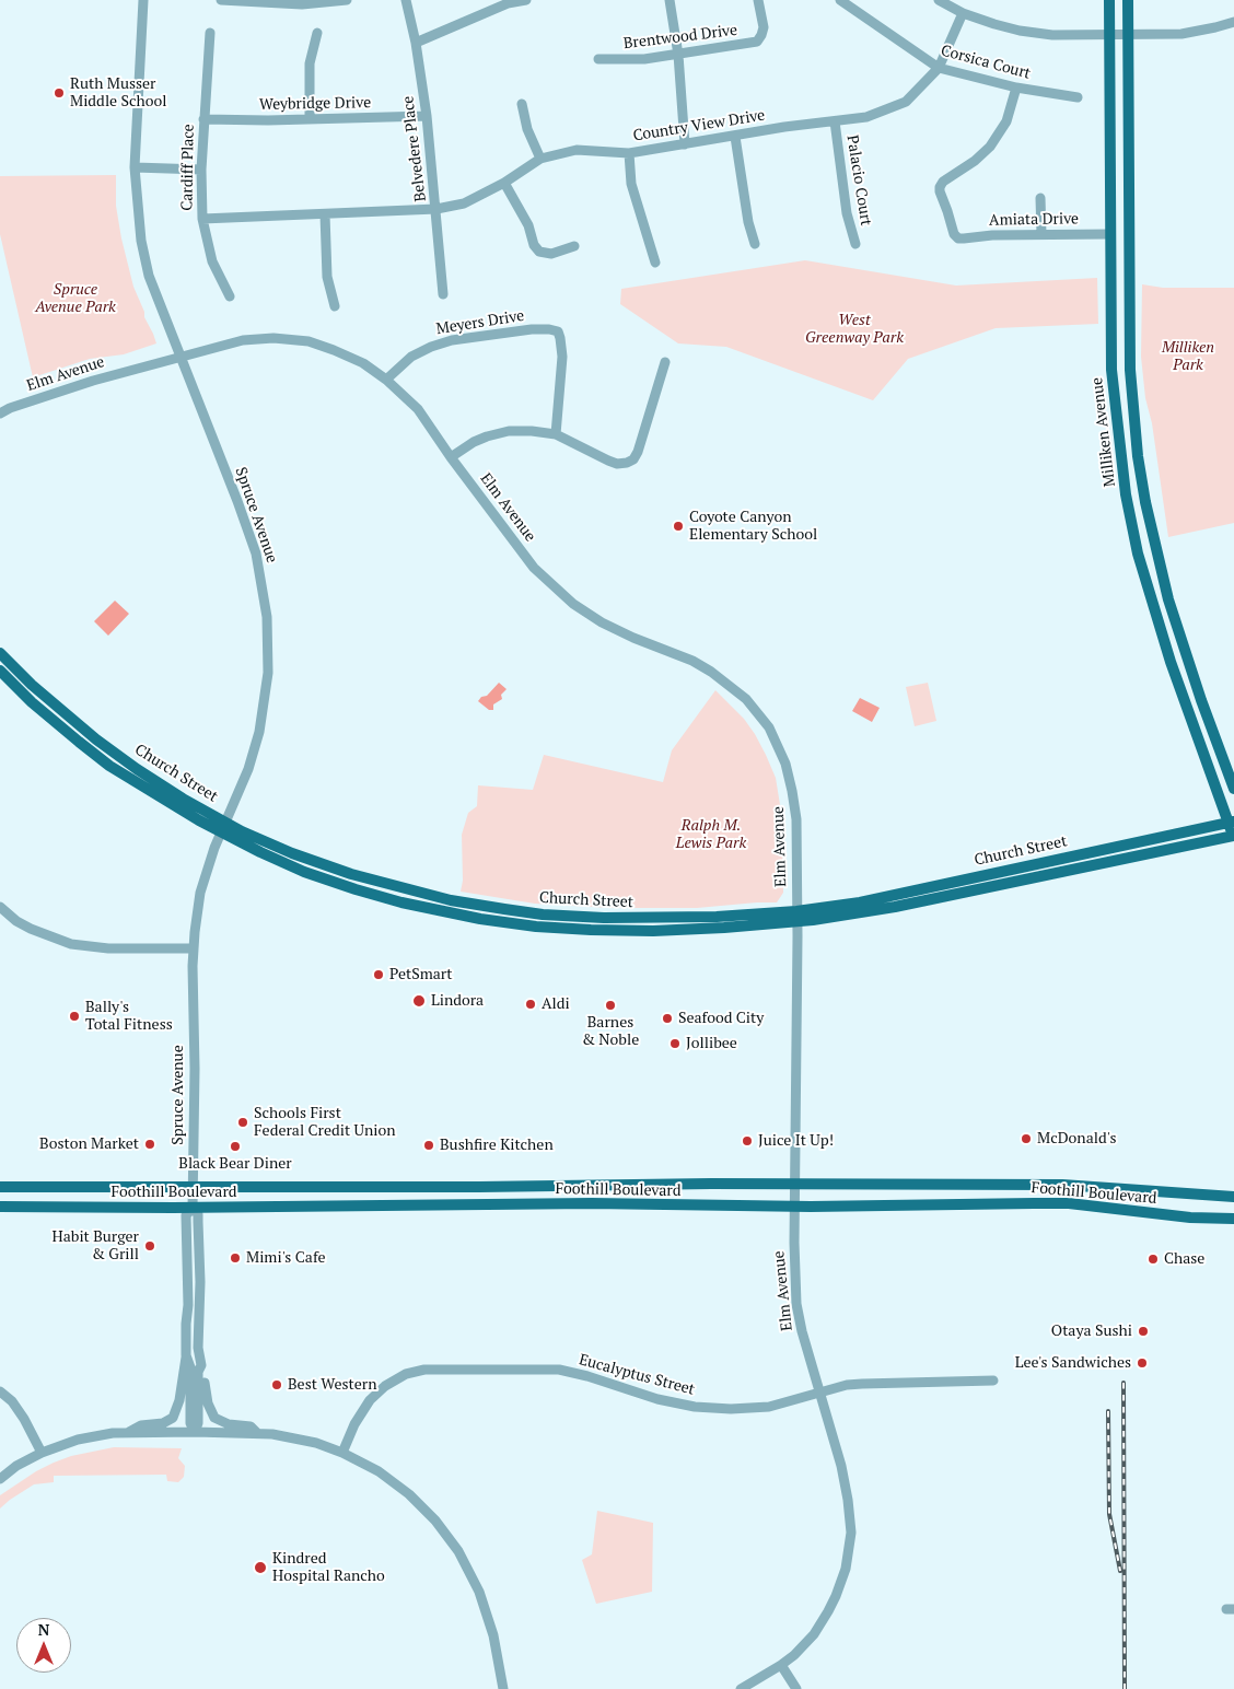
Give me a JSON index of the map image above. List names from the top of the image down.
{
  "streets": {
    "main road": ["Milliken Avenue", "Church Street", "Foothill Boulevard"],
    "street": [
      "Brentwood Drive",
      "Corsica Court",
      "Weybridge Drive",
      "Country View Drive",
      "Belvedere Place",
      "Cardiff Place",
      "Palacio Court",
      "Amiata Drive",
      "Meyers Drive",
      "Elm Avenue",
      "Spruce Avenue",
      "Eucalyptus Street"
    ]
  },
  "crossings": [
    ["Corsica Court", "Country View Drive"],
    ["Corsica Court", "Amiata Drive"],
    ["Weybridge Drive", "Belvedere Place"],
    ["Weybridge Drive", "Cardiff Place"],
    ["Country View Drive", "Belvedere Place"],
    ["Country View Drive", "Cardiff Place"],
    ["Country View Drive", "Palacio Court"],
    ["Amiata Drive", "Milliken Avenue"],
    ["Meyers Drive", "Elm Avenue"],
    ["Elm Avenue", "Spruce Avenue"],
    ["Elm Avenue", "Church Street"],
    ["Elm Avenue", "Foothill Boulevard"],
    ["Elm Avenue", "Eucalyptus Street"],
    ["Milliken Avenue", "Church Street"],
    ["Spruce Avenue", "Church Street"],
    ["Spruce Avenue", "Foothill Boulevard"]
  ],
  "parks": [
    "Spruce Avenue Park",
    "West Greenway Park",
    "Milliken Park",
    "Ralph M. Lewis Park"
  ],
  "places": [
    "Ruth Musser Middle School",
    "Coyote Canyon Elementary School",
    "PetSmart",
    "Lindora",
    "Aldi",
    "Barnes & Noble",
    "Bally's Total Fitness",
    "Seafood City",
    "Jollibee",
    "Schools First Federal Credit Union",
    "McDonald's",
    "Juice It Up!",
    "Boston Market",
    "Bushfire Kitchen",
    "Black Bear Diner",
    "Habit Burger & Grill",
    "Mimi's Cafe",
    "Chase",
    "Otaya Sushi",
    "Lee's Sandwiches",
    "Best Western",
    "Kindred Hospital Rancho"
  ],
  "north": "top"
}
